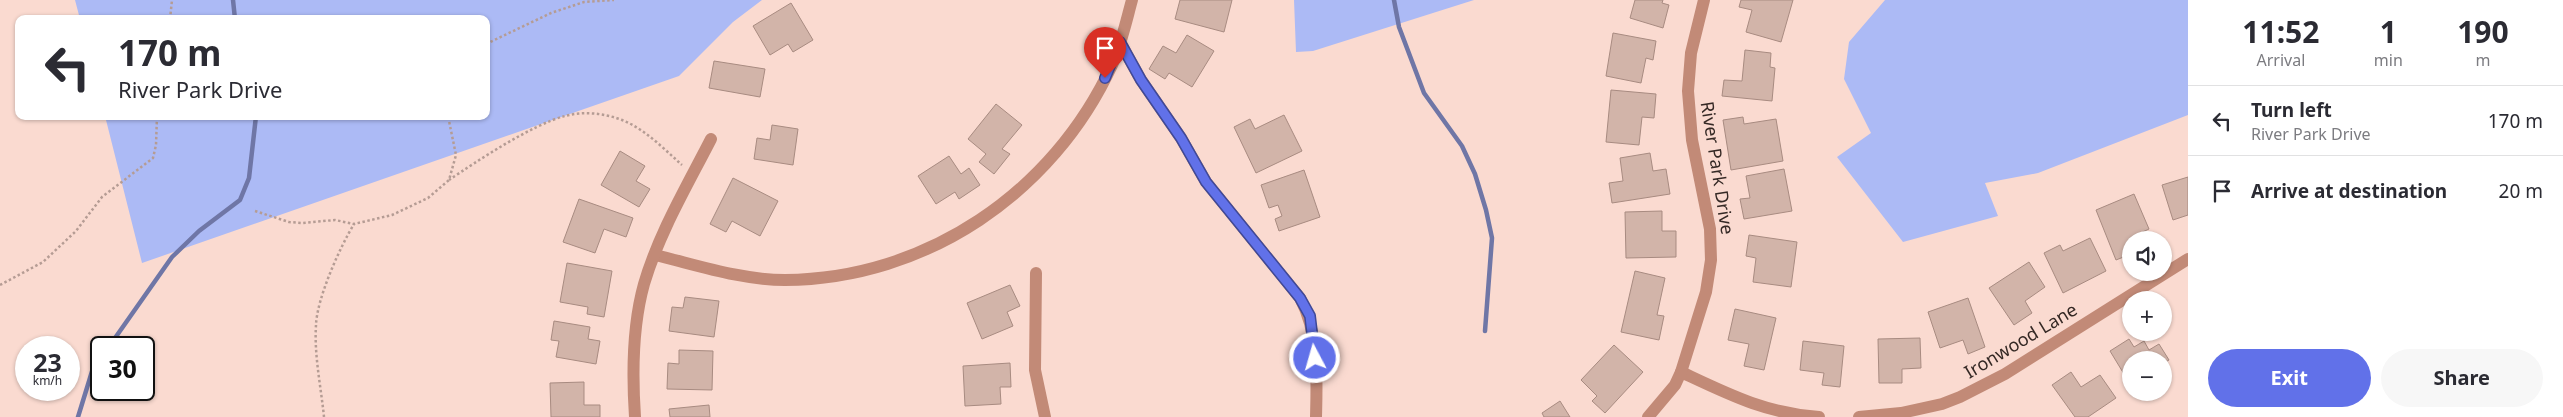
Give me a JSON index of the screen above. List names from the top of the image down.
{
  "streets": {
    "street": ["River Park Drive", "Ironwood Lane"]
  },
  "page": {
    "eta": [
      "11:52",
      "Arrival",
      "1",
      "min",
      "190",
      "m"
    ],
    "turn": ["170 m", "River Park Drive"],
    "list": [
      {
        "name": "Turn left",
        "note": "River Park Drive",
        "value": "170 m"
      },
      {
        "name": "Arrive at destination",
        "value": "20 m"
      }
    ],
    "map_buttons": ["+", "−"],
    "speed": "23 km/h",
    "limit": "30",
    "buttons": ["Exit", "Share"]
  }
}
